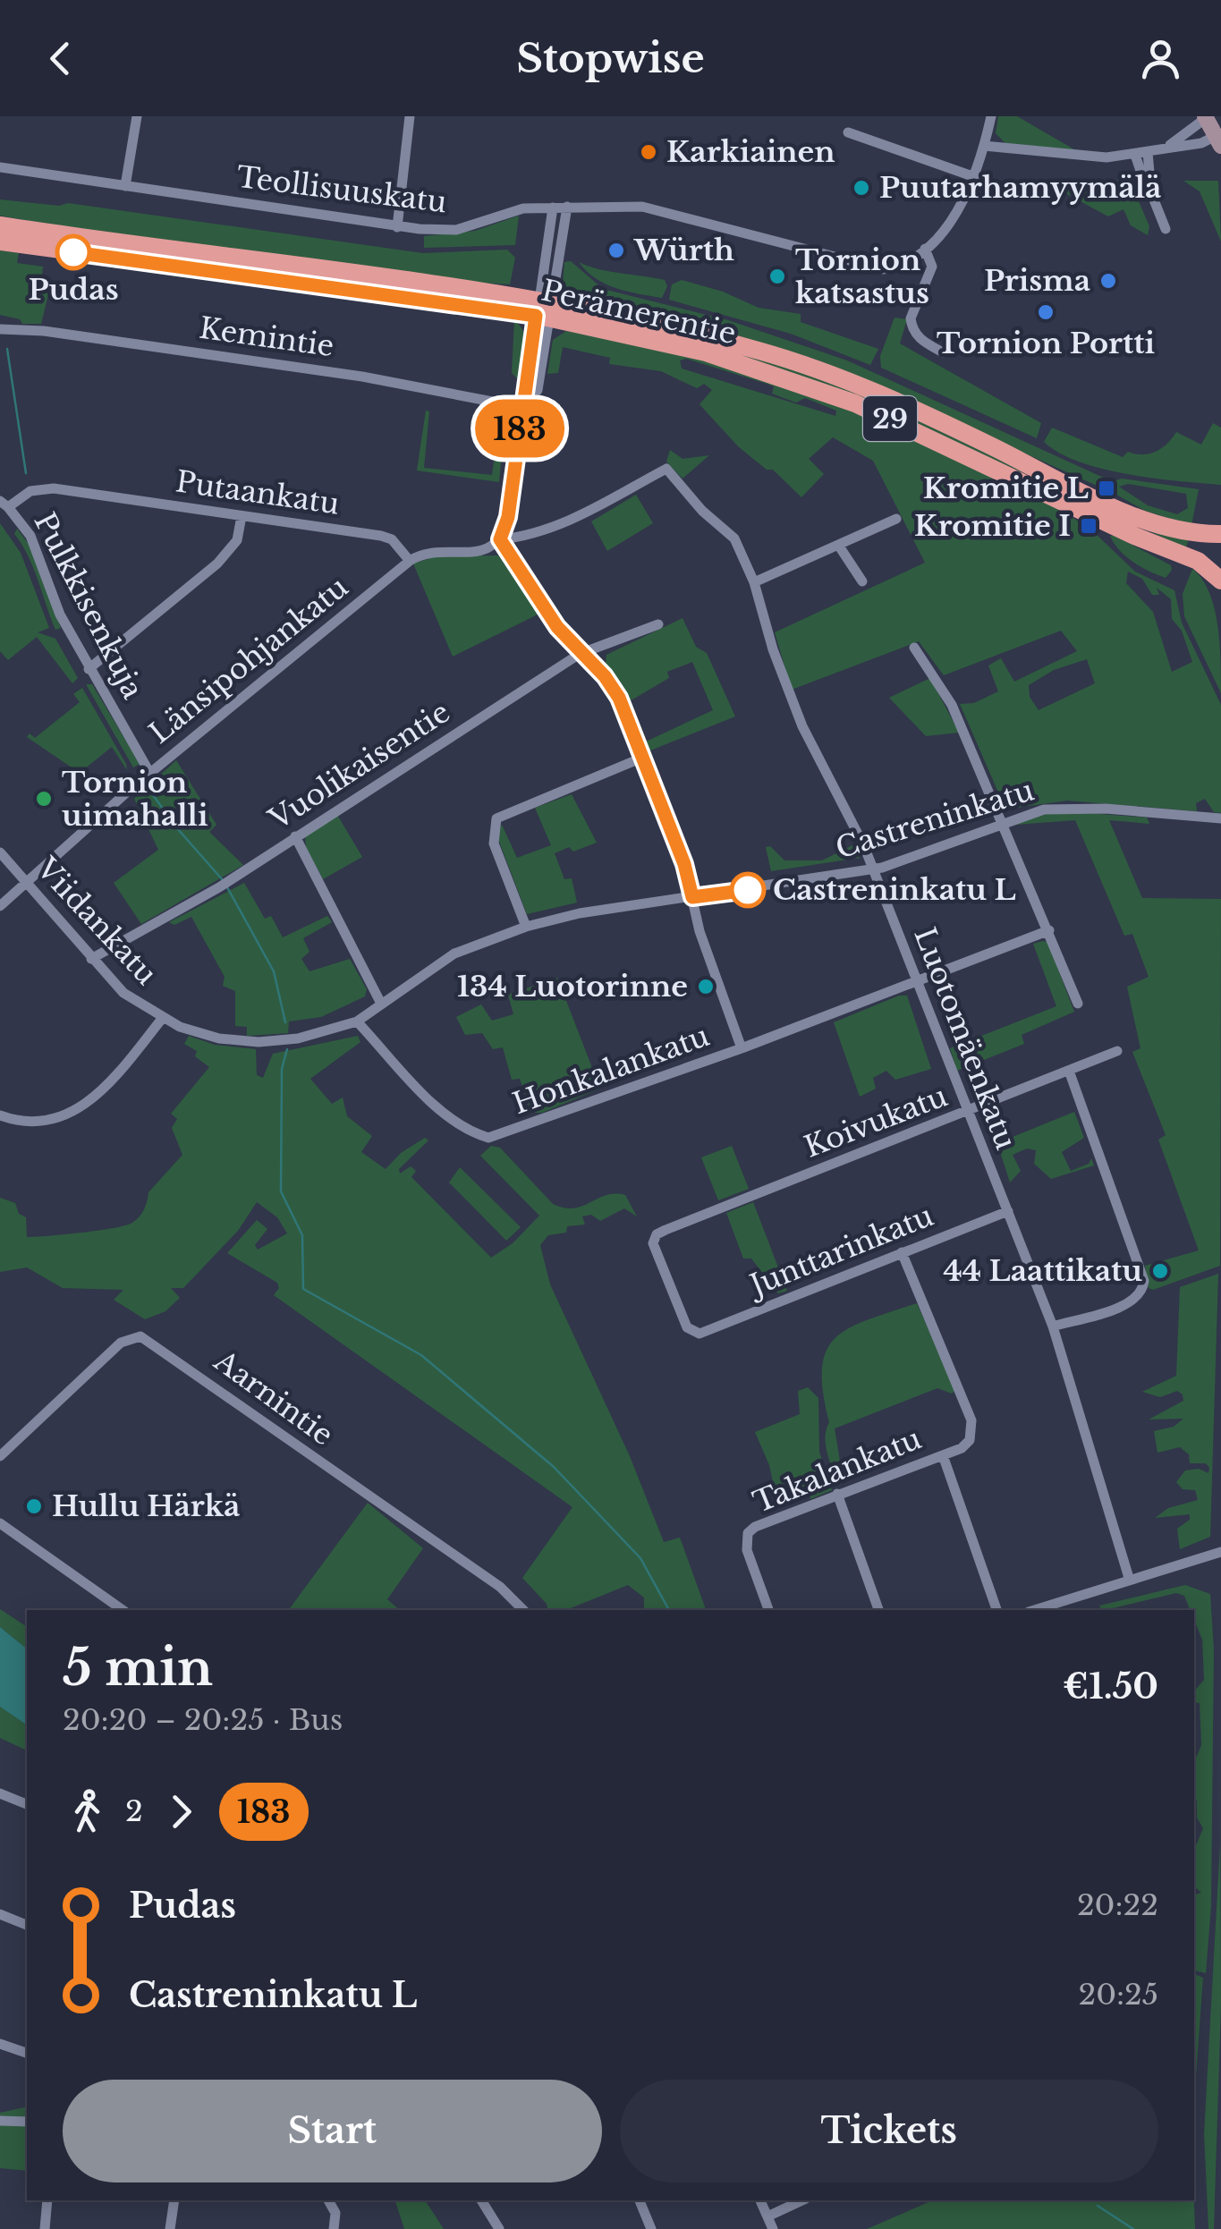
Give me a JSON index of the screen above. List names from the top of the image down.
{
  "streets": {
    "highway": ["Perämerentie", "29"],
    "street": [
      "Teollisuuskatu",
      "Kemintie",
      "Putaankatu",
      "Pulkkisenkuja",
      "Länsipohjankatu",
      "Vuolikaisentie",
      "Castreninkatu",
      "Viidankatu",
      "Luotomäenkatu",
      "Honkalankatu",
      "Koivukatu",
      "Junttarinkatu",
      "Aarnintie",
      "Takalankatu"
    ]
  },
  "crossings": [
    ["Putaankatu", "Pulkkisenkuja"],
    ["Putaankatu", "Länsipohjankatu"],
    ["Pulkkisenkuja", "Länsipohjankatu"],
    ["Länsipohjankatu", "Viidankatu"],
    ["Vuolikaisentie", "Viidankatu"],
    ["Castreninkatu", "Viidankatu"],
    ["Castreninkatu", "Luotomäenkatu"],
    ["Castreninkatu", "Honkalankatu"],
    ["Luotomäenkatu", "Honkalankatu"],
    ["Luotomäenkatu", "Koivukatu"],
    ["Luotomäenkatu", "Junttarinkatu"],
    ["Koivukatu", "Junttarinkatu"],
    ["Junttarinkatu", "Takalankatu"]
  ],
  "places": {
    "other": [
      "Karkiainen",
      "Puutarhamyymälä",
      "Würth",
      "Pudas",
      "Tornion katsastus",
      "Prisma",
      "Tornion Portti",
      "Tornion uimahalli",
      "Castreninkatu L",
      "134 Luotorinne",
      "44 Laattikatu",
      "Hullu Härkä"
    ],
    "transit": ["Kromitie L", "Kromitie I"]
  },
  "lines": ["bus line 183"],
  "page": {
    "header": "Stopwise",
    "on_map": "183",
    "heading": ["5 min", "20:20 – 20:25 · Bus", "€1.50"],
    "legs": ["2", "183"],
    "list": [
      {
        "name": "Pudas",
        "value": "20:22"
      },
      {
        "name": "Castreninkatu L",
        "value": "20:25"
      }
    ],
    "buttons": ["Start", "Tickets"]
  }
}
